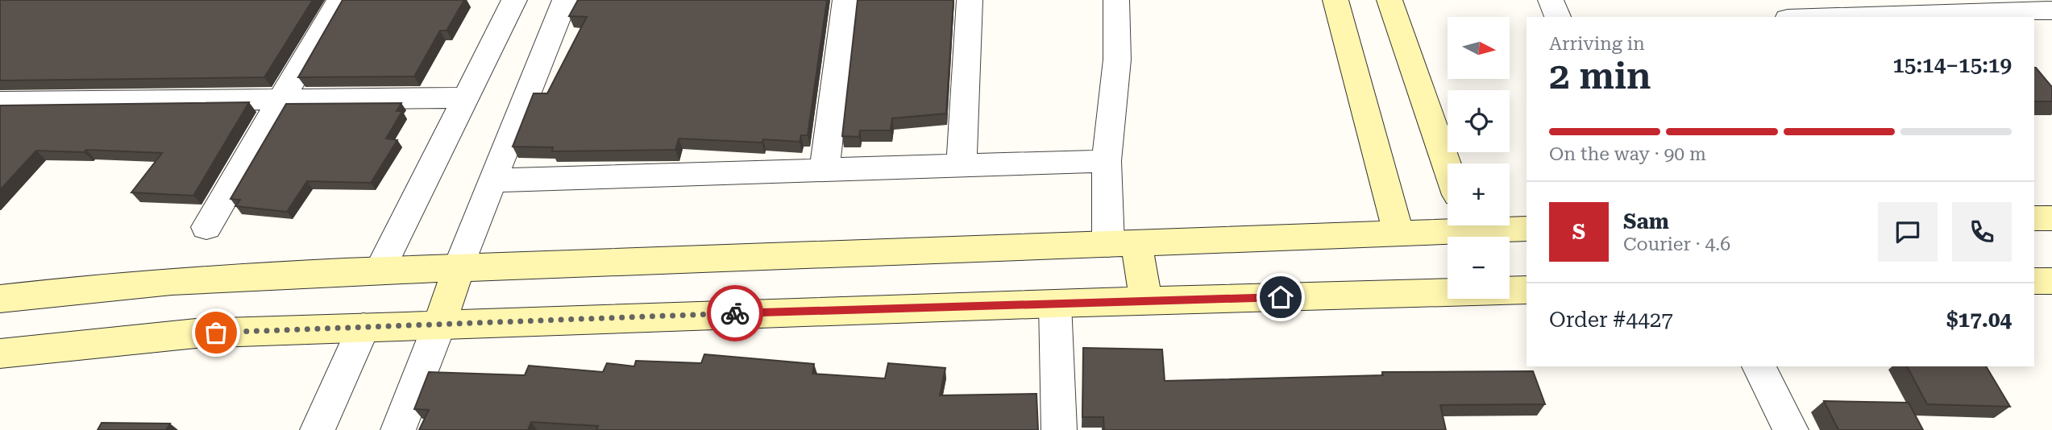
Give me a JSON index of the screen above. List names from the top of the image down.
{
  "north": "right",
  "page": {
    "map_buttons": ["+", "−"],
    "heading": ["2 min", "Arriving in", "15:14–15:19"],
    "panel": [
      "Sam",
      "Courier · 4.6",
      "Order #4427",
      "$17.04"
    ],
    "bar": "On the way · 90 m",
    "round": "S"
  }
}
